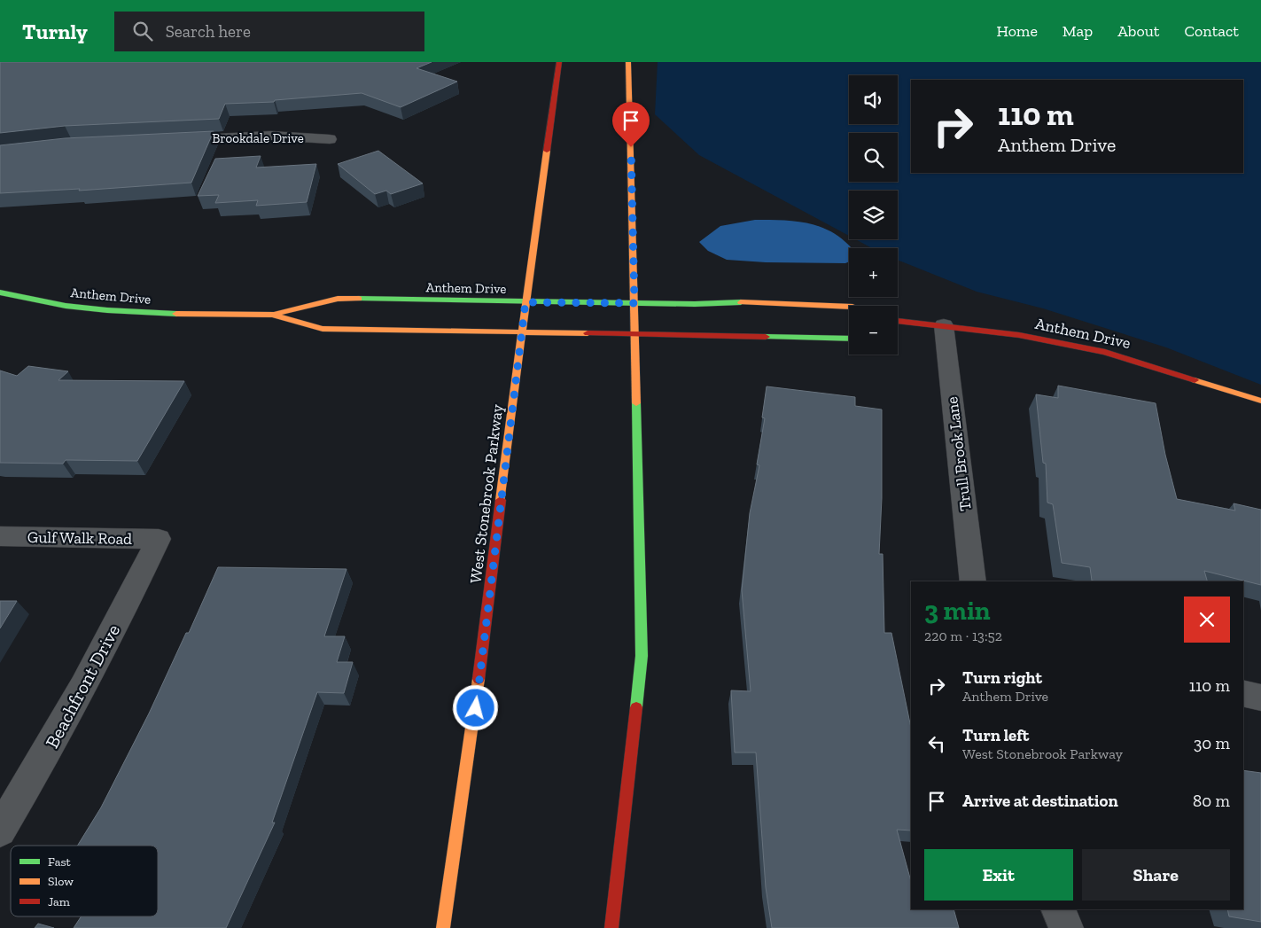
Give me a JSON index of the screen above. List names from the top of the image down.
{
  "streets": {
    "street": [
      "Brookdale Drive",
      "Anthem Drive",
      "Trull Brook Lane",
      "West Stonebrook Parkway",
      "Gulf Walk Road",
      "Beachfront Drive"
    ]
  },
  "crossings": [
    ["Anthem Drive", "Trull Brook Lane"],
    ["Anthem Drive", "West Stonebrook Parkway"],
    ["Gulf Walk Road", "Beachfront Drive"]
  ],
  "legend": ["Fast", "Slow", "Jam"],
  "page": {
    "header": "Turnly",
    "search": "Search here",
    "nav": [
      "Home",
      "Map",
      "About",
      "Contact"
    ],
    "map_buttons": ["+", "−"],
    "turn": ["110 m", "Anthem Drive"],
    "heading": ["3 min", "220 m · 13:52"],
    "list": [
      {
        "name": "Turn right",
        "note": "Anthem Drive",
        "value": "110 m"
      },
      {
        "name": "Turn left",
        "note": "West Stonebrook Parkway",
        "value": "30 m"
      },
      {
        "name": "Arrive at destination",
        "value": "80 m"
      }
    ],
    "buttons": ["Exit", "Share"]
  }
}
